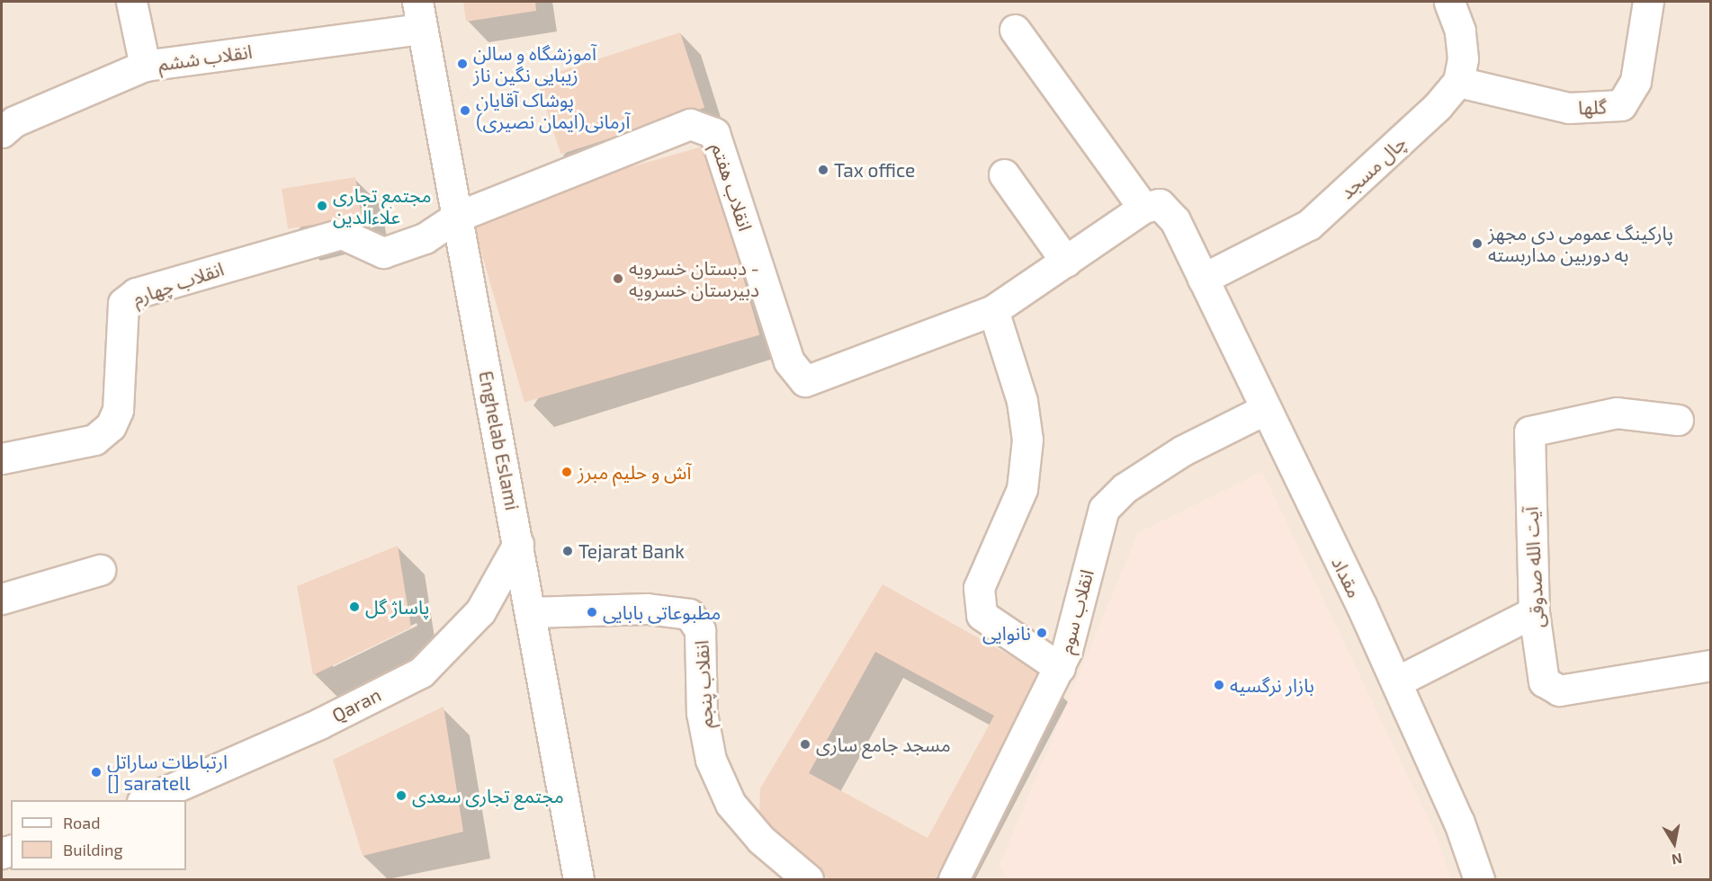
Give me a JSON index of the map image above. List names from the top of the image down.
{
  "streets": {
    "street": [
      "انقلاب ششم",
      "گلها",
      "چال مسجد",
      "انقلاب هفتم",
      "انقلاب چهارم",
      "Enghelab Eslami",
      "آیت الله صدوقی",
      "مقداد",
      "انقلاب سوم",
      "انقلاب پنجم",
      "Qaran"
    ]
  },
  "crossings": [
    ["انقلاب ششم", "Enghelab Eslami"],
    ["گلها", "چال مسجد"],
    ["چال مسجد", "مقداد"],
    ["انقلاب هفتم", "انقلاب چهارم"],
    ["انقلاب هفتم", "Enghelab Eslami"],
    ["انقلاب هفتم", "مقداد"],
    ["انقلاب چهارم", "Enghelab Eslami"],
    ["Enghelab Eslami", "انقلاب پنجم"],
    ["Enghelab Eslami", "Qaran"],
    ["مقداد", "انقلاب سوم"]
  ],
  "places": [
    "آموزشگاه و سالن زیبایی نگین ناز",
    "پوشاک آقایان آرمانی(ایمان نصیری)",
    "Tax office",
    "مجتمع تجاری علاءالدین",
    "پارکینگ عمومی دی مجهز به دوربین مداربسته",
    "دبستان خسرویه - دبیرستان خسرویه",
    "آش و حلیم مبرز",
    "Tejarat Bank",
    "پاساژ گل",
    "مطبوعاتی بابایی",
    "نانوایی",
    "بازار نرگسیه",
    "مسجد جامع ساری",
    "ارتباطات ساراتل [] saratell",
    "مجتمع تجاری سعدی"
  ],
  "legend": ["Road", "Building"],
  "north": "bottom"
}
